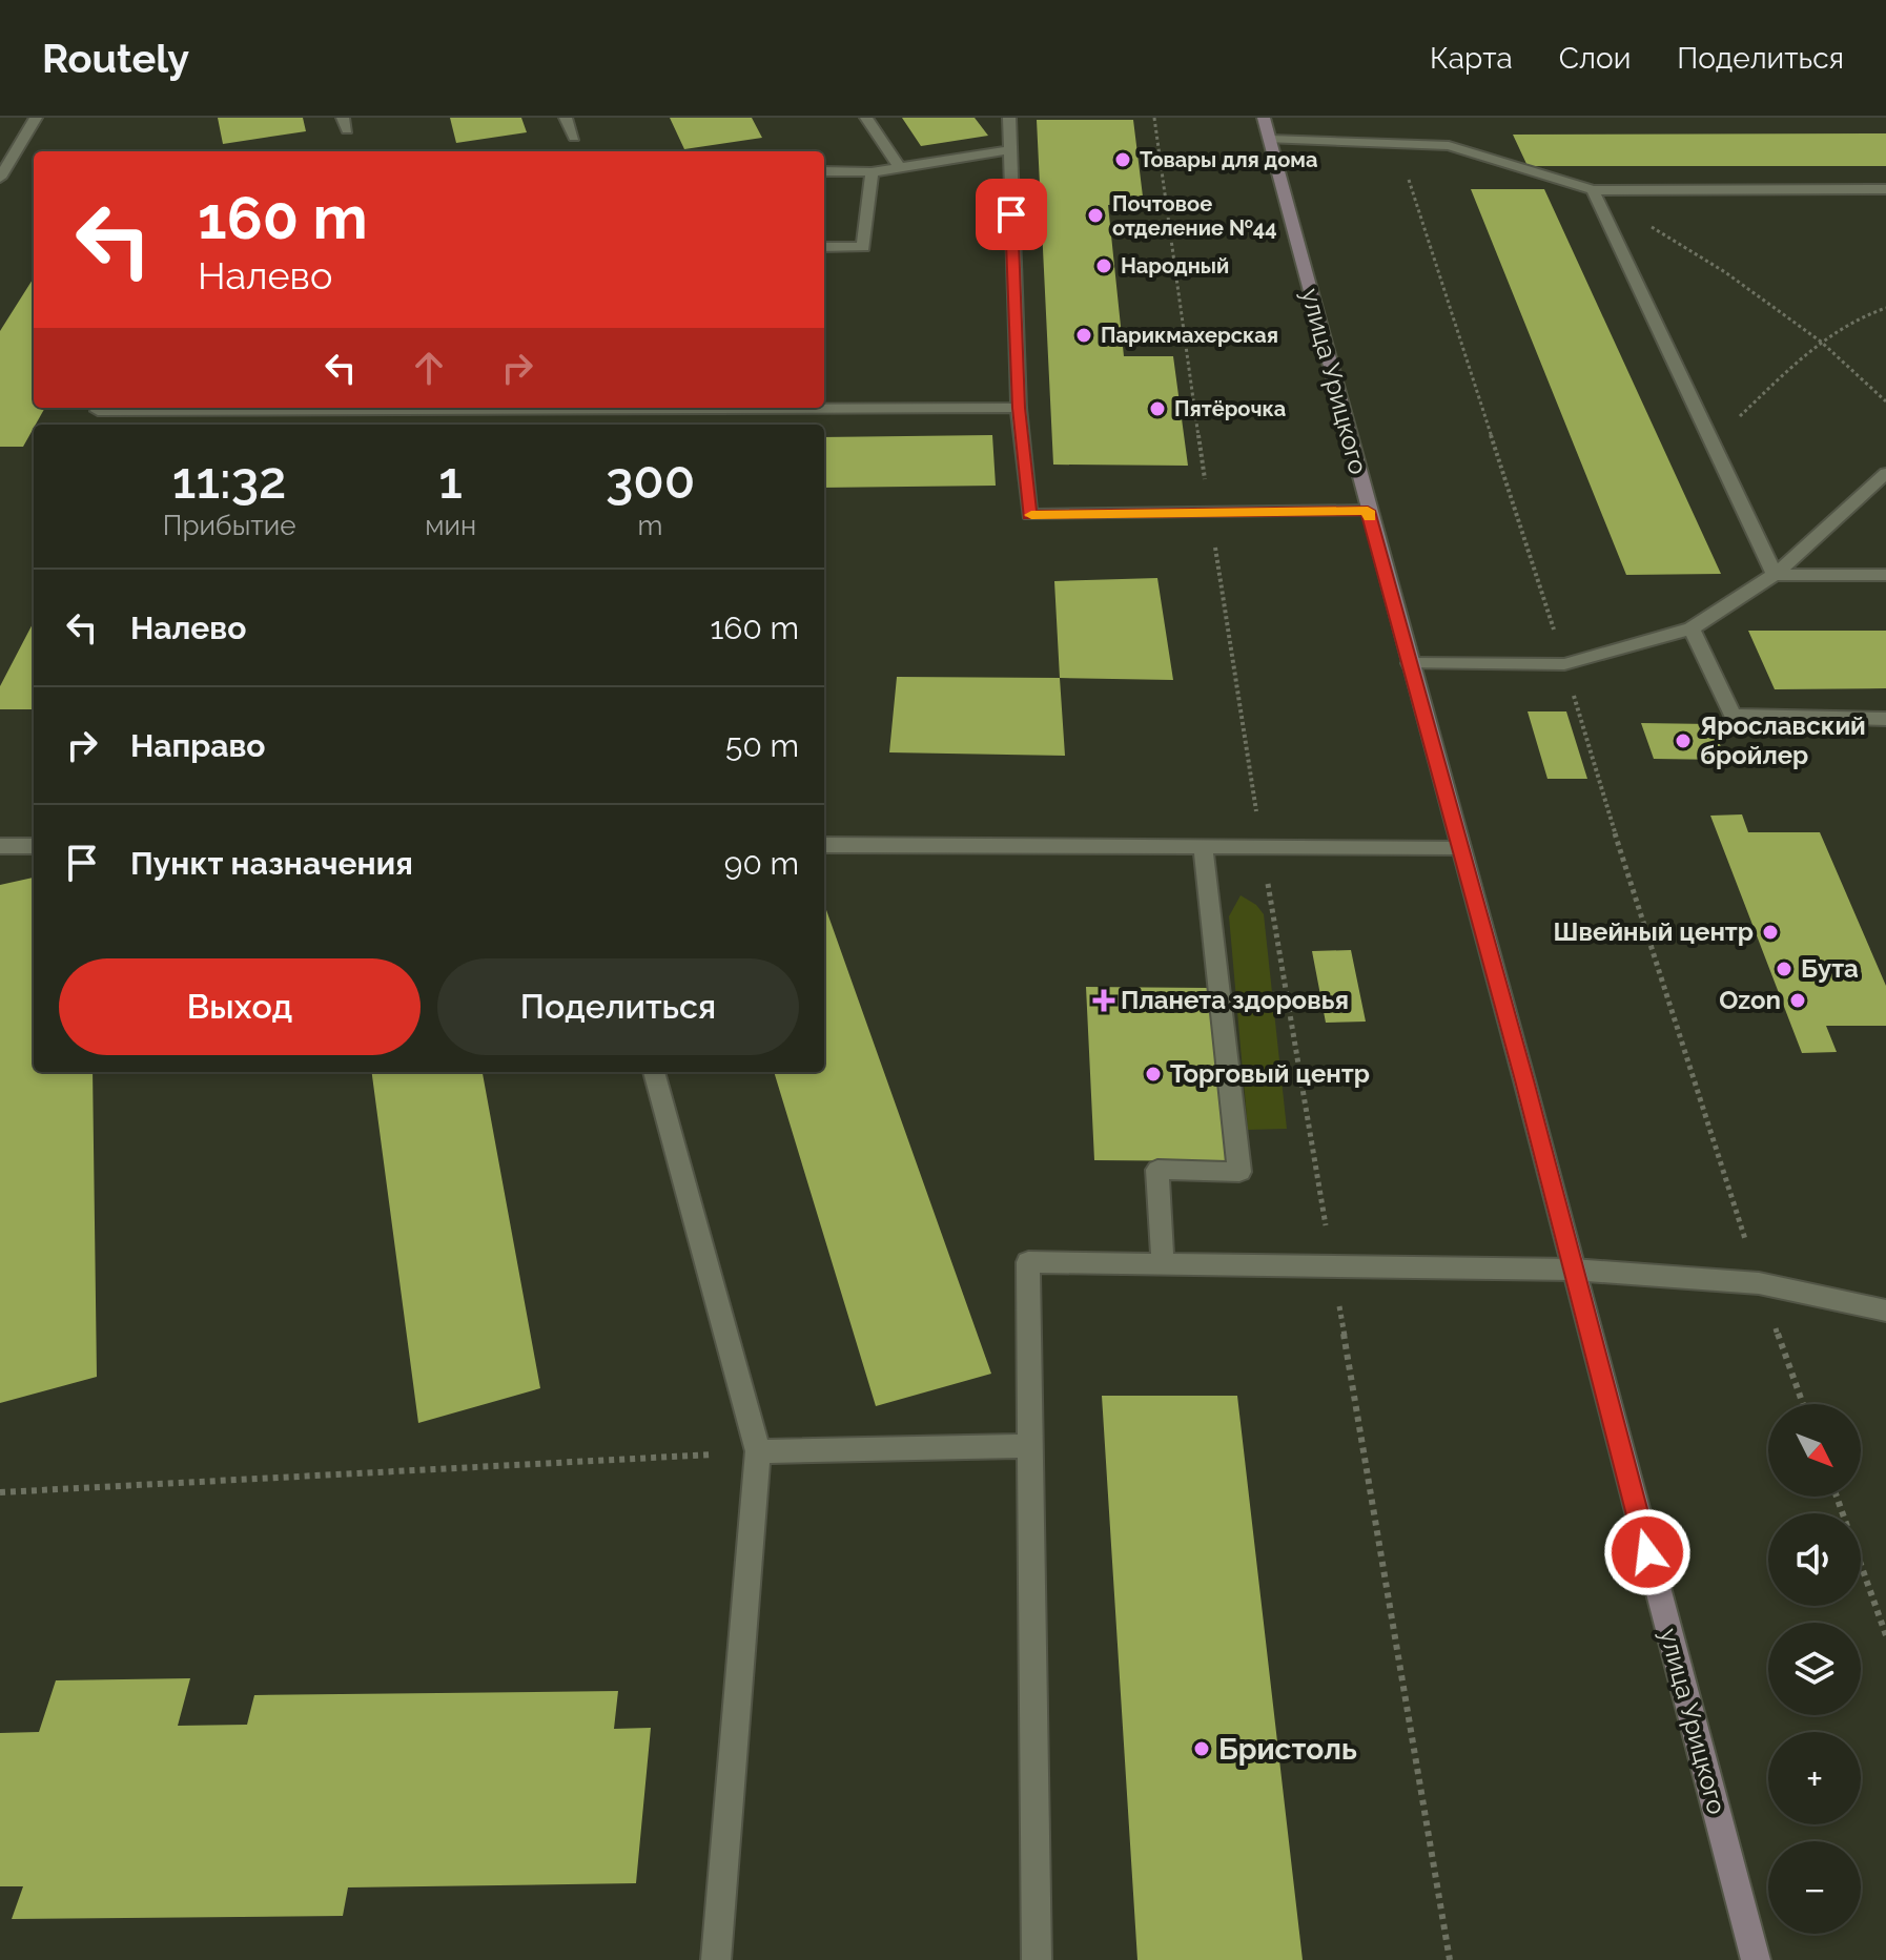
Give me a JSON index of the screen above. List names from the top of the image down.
{
  "streets": {
    "street": ["улица Урицкого"]
  },
  "places": {
    "other": [
      "Товары для дома",
      "Почтовое отделение №44",
      "Народный",
      "Парикмахерская",
      "Пятёрочка",
      "Ярославский бройлер",
      "Швейный центр",
      "Бута",
      "Ozon",
      "Торговый центр",
      "Бристоль"
    ],
    "health": ["Планета здоровья"]
  },
  "north": "bottom right",
  "page": {
    "header": "Routely",
    "nav": ["Карта", "Слои", "Поделиться"],
    "turn": ["160 m", "Налево"],
    "eta": [
      "11:32",
      "Прибытие",
      "1",
      "мин",
      "300",
      "m"
    ],
    "list": [
      {
        "name": "Налево",
        "value": "160 m"
      },
      {
        "name": "Направо",
        "value": "50 m"
      },
      {
        "name": "Пункт назначения",
        "value": "90 m"
      }
    ],
    "buttons": ["Выход", "Поделиться"],
    "map_buttons": ["+", "−"]
  }
}
